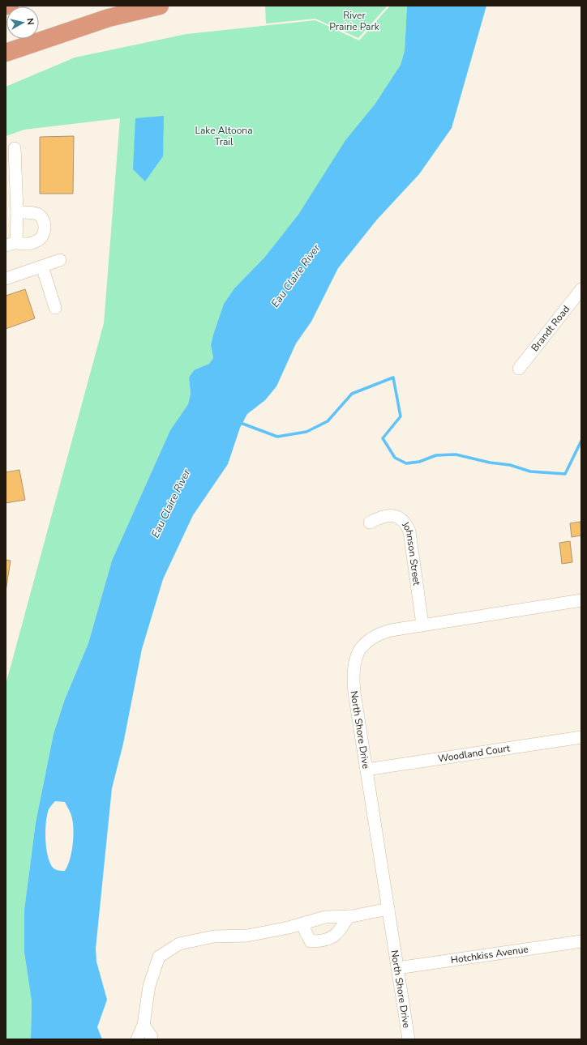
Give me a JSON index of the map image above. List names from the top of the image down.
{
  "streets": {
    "street": [
      "Brandt Road",
      "Johnson Street",
      "North Shore Drive",
      "Woodland Court",
      "Hotchkiss Avenue"
    ]
  },
  "crossings": [
    ["Johnson Street", "North Shore Drive"],
    ["North Shore Drive", "Woodland Court"],
    ["North Shore Drive", "Hotchkiss Avenue"]
  ],
  "water": ["Eau Claire River"],
  "parks": ["River Prairie Park", "Lake Altoona Trail"],
  "north": "right"
}
